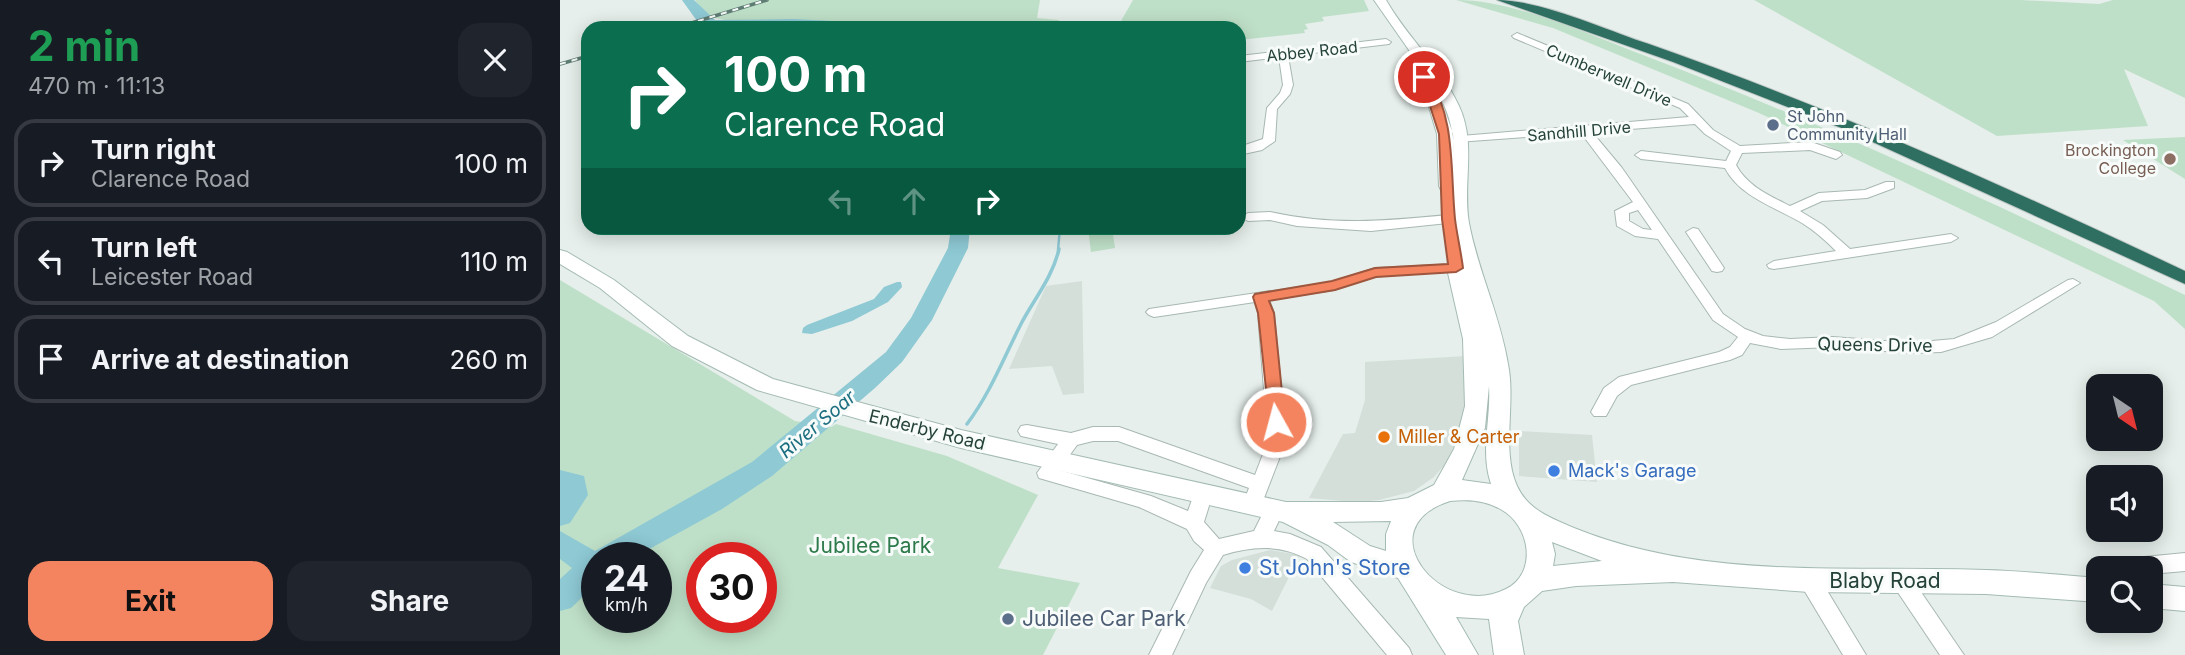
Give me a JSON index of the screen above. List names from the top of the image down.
{
  "streets": {
    "main road": ["Enderby Road", "Blaby Road"],
    "street": [
      "Abbey Road",
      "Cumberwell Drive",
      "Sandhill Drive",
      "Queens Drive"
    ]
  },
  "crossings": [
    ["Cumberwell Drive", "Sandhill Drive"],
    ["Sandhill Drive", "Queens Drive"],
    ["Enderby Road", "Blaby Road"]
  ],
  "water": ["River Soar"],
  "parks": ["Jubilee Park"],
  "places": [
    "St John Community Hall",
    "Brockington College",
    "Miller & Carter",
    "Mack's Garage",
    "St John's Store",
    "Jubilee Car Park"
  ],
  "north": "bottom right",
  "page": {
    "heading": ["2 min", "470 m · 11:13"],
    "turn": ["100 m", "Clarence Road"],
    "list": [
      {
        "name": "Turn right",
        "note": "Clarence Road",
        "value": "100 m"
      },
      {
        "name": "Turn left",
        "note": "Leicester Road",
        "value": "110 m"
      },
      {
        "name": "Arrive at destination",
        "value": "260 m"
      }
    ],
    "speed": "24 km/h",
    "limit": "30",
    "buttons": ["Exit", "Share"]
  }
}
